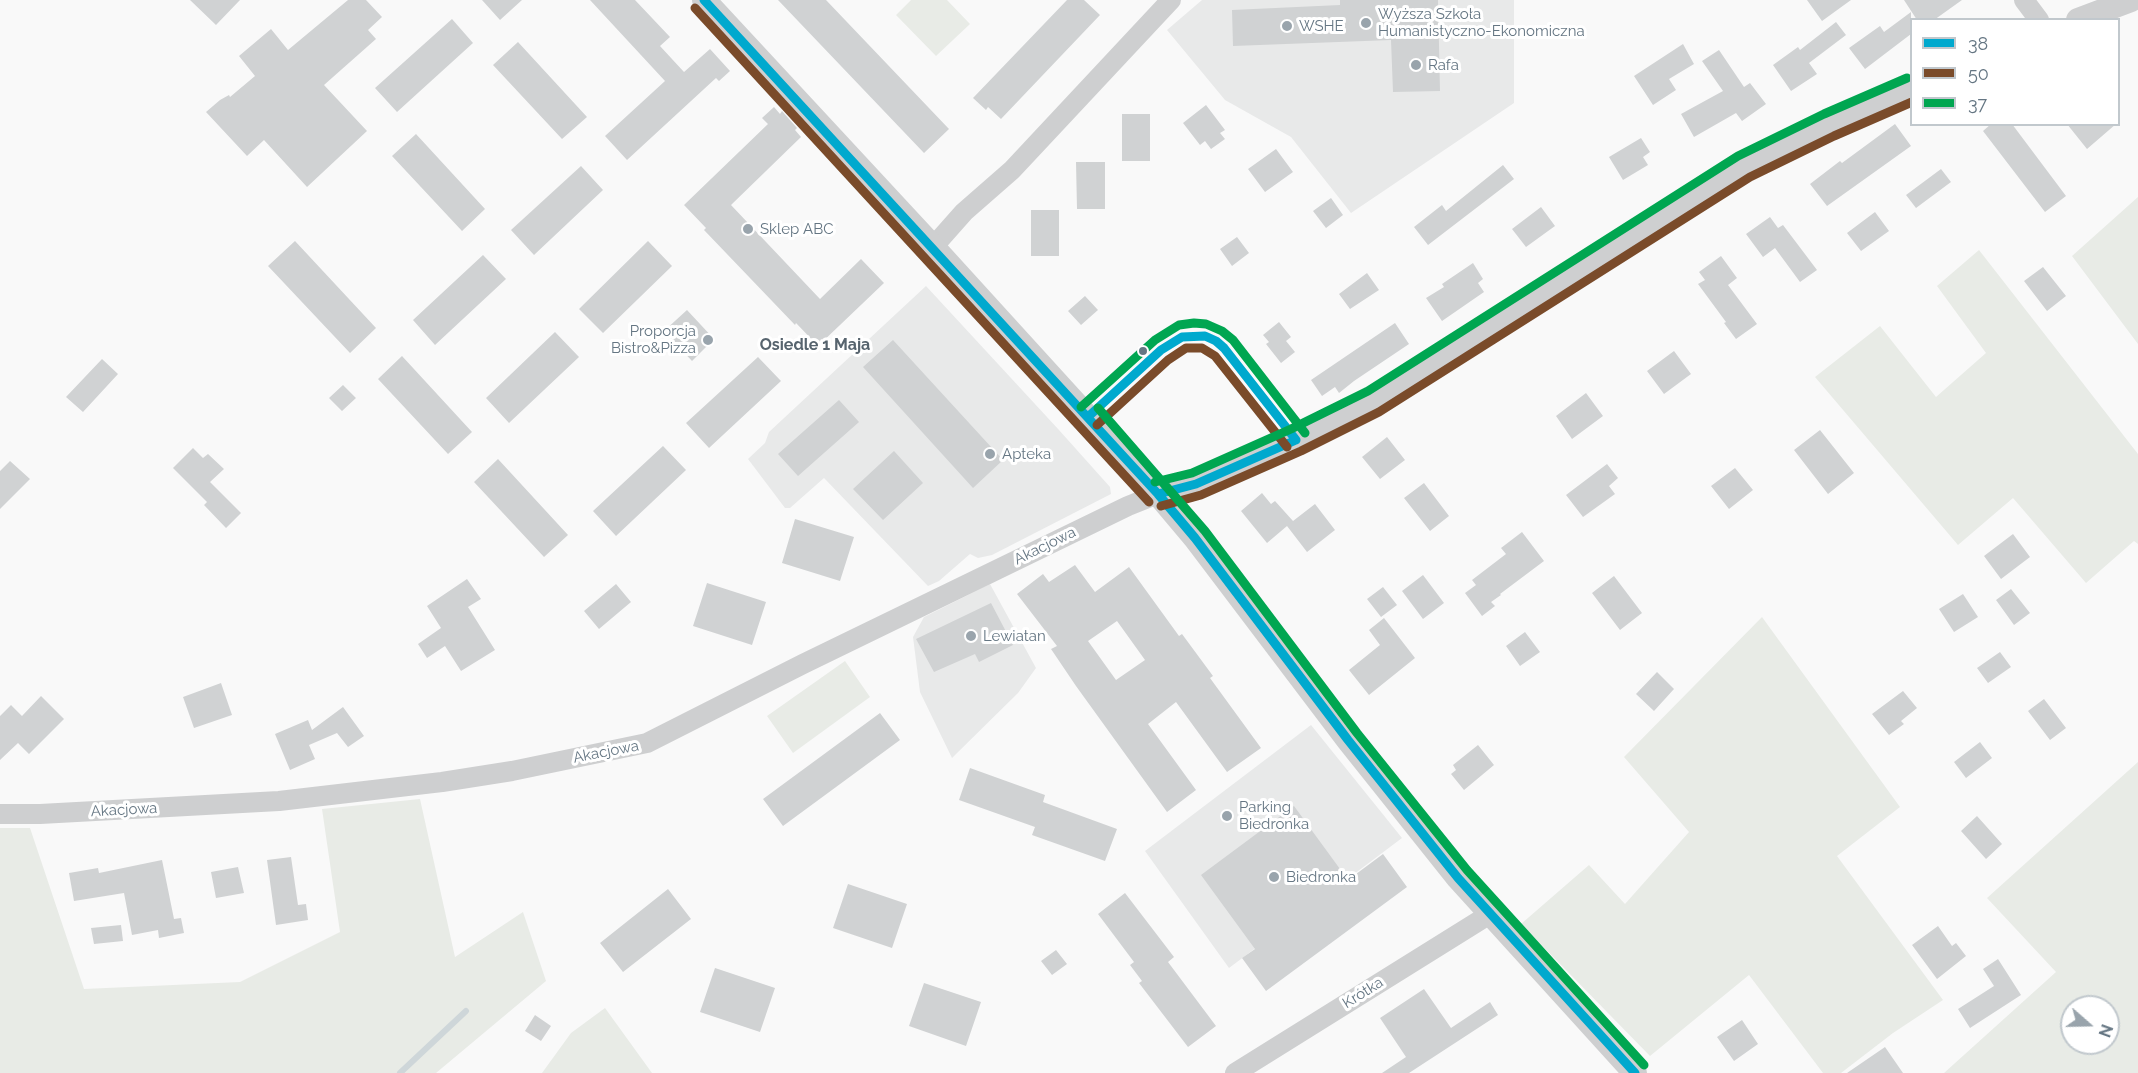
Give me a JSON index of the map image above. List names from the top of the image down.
{
  "streets": {
    "street": ["Akacjowa", "Krótka"]
  },
  "districts": ["Osiedle 1 Maja"],
  "places": [
    "Wyższa Szkoła Humanistyczno-Ekonomiczna",
    "WSHE",
    "Rafa",
    "Sklep ABC",
    "Proporcja Bistro&Pizza",
    "Apteka",
    "Lewiatan",
    "Parking Biedronka",
    "Biedronka"
  ],
  "lines": ["transit line 38", "transit line 50", "transit line 37"],
  "legend": ["38", "50", "37"],
  "north": "right"
}
